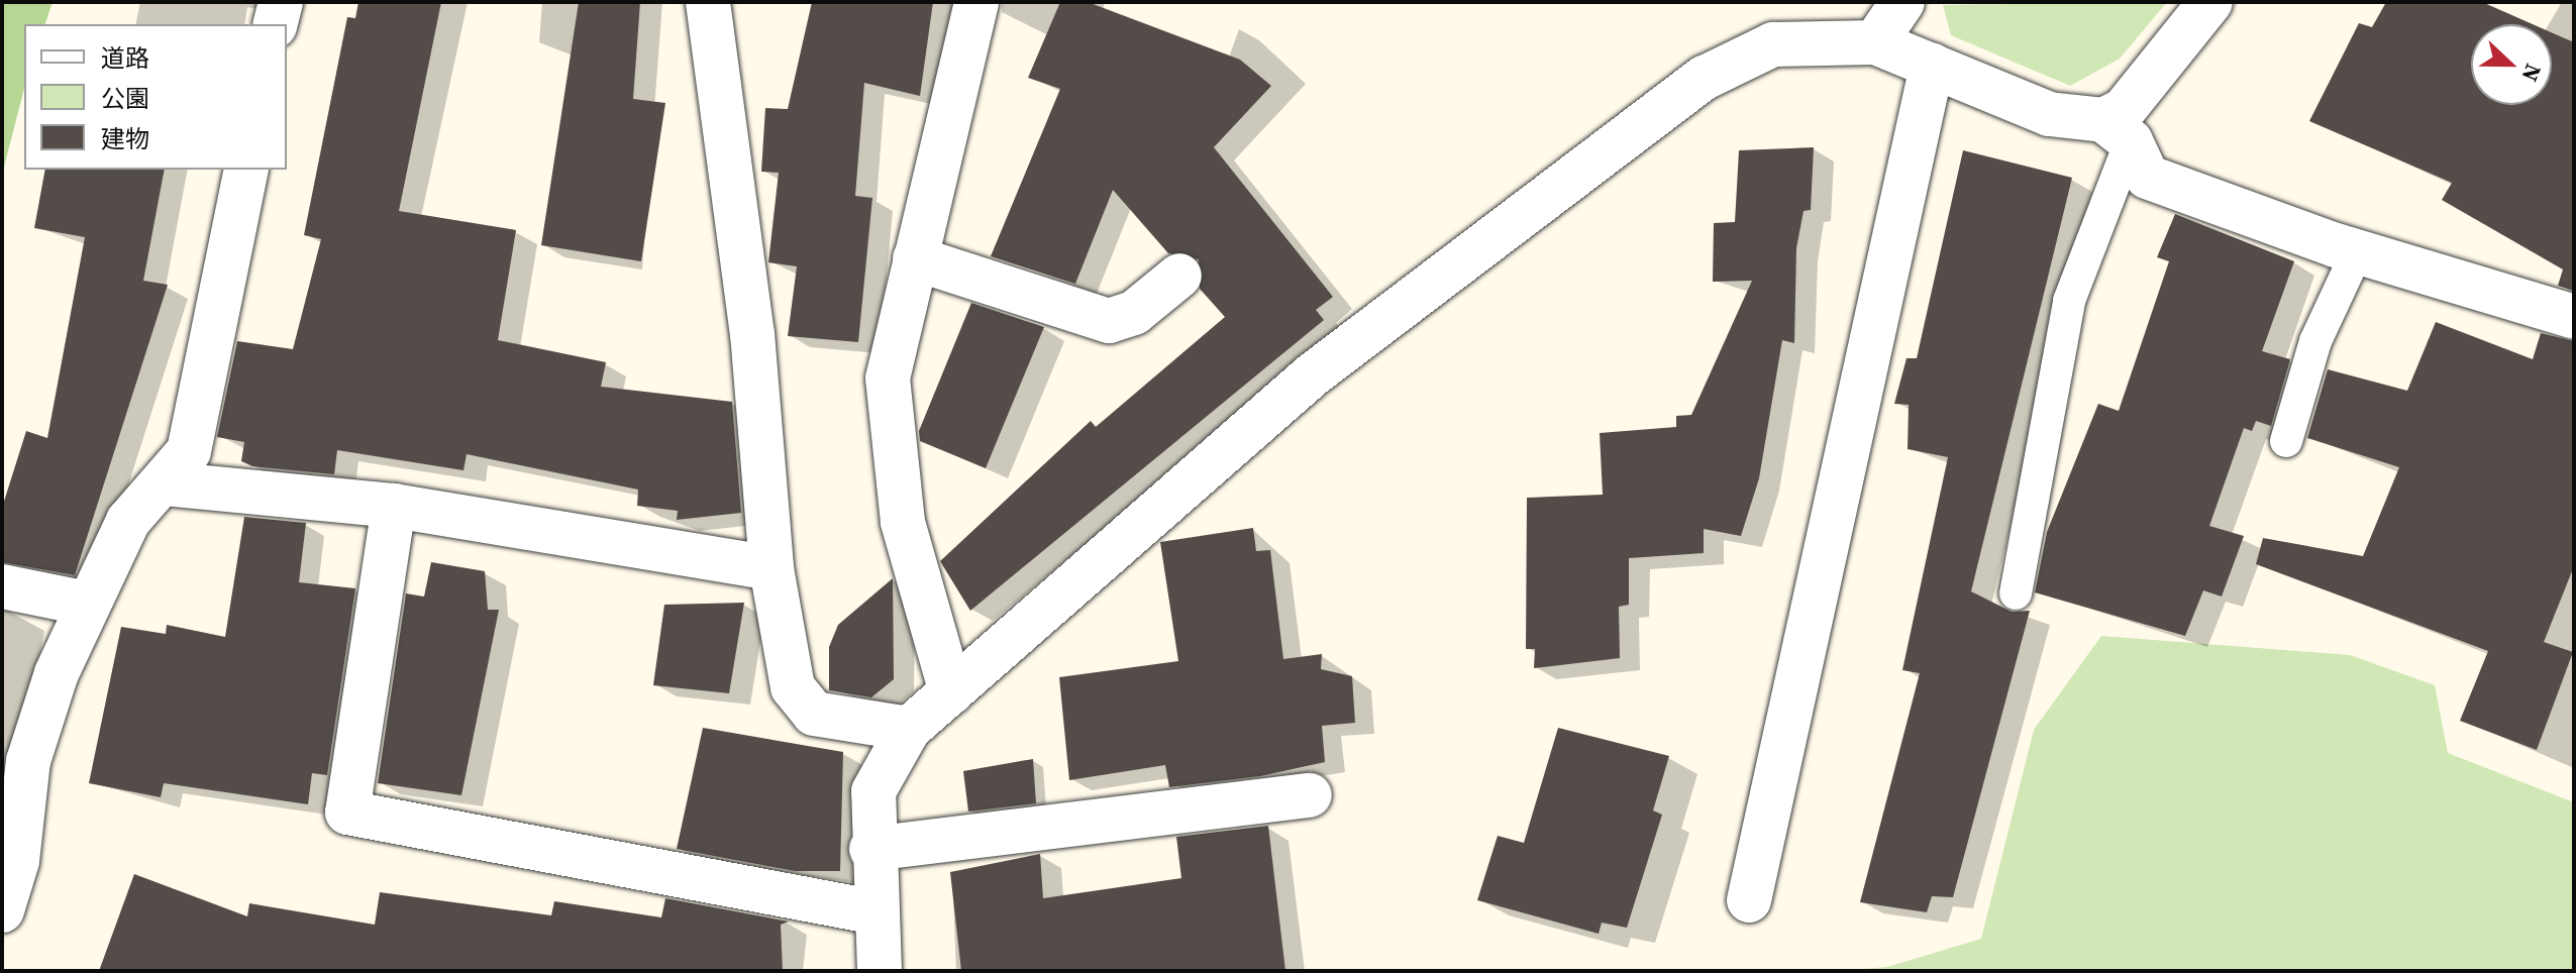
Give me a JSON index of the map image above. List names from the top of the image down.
{
  "legend": ["道路", "公園", "建物"],
  "north": "right"
}
